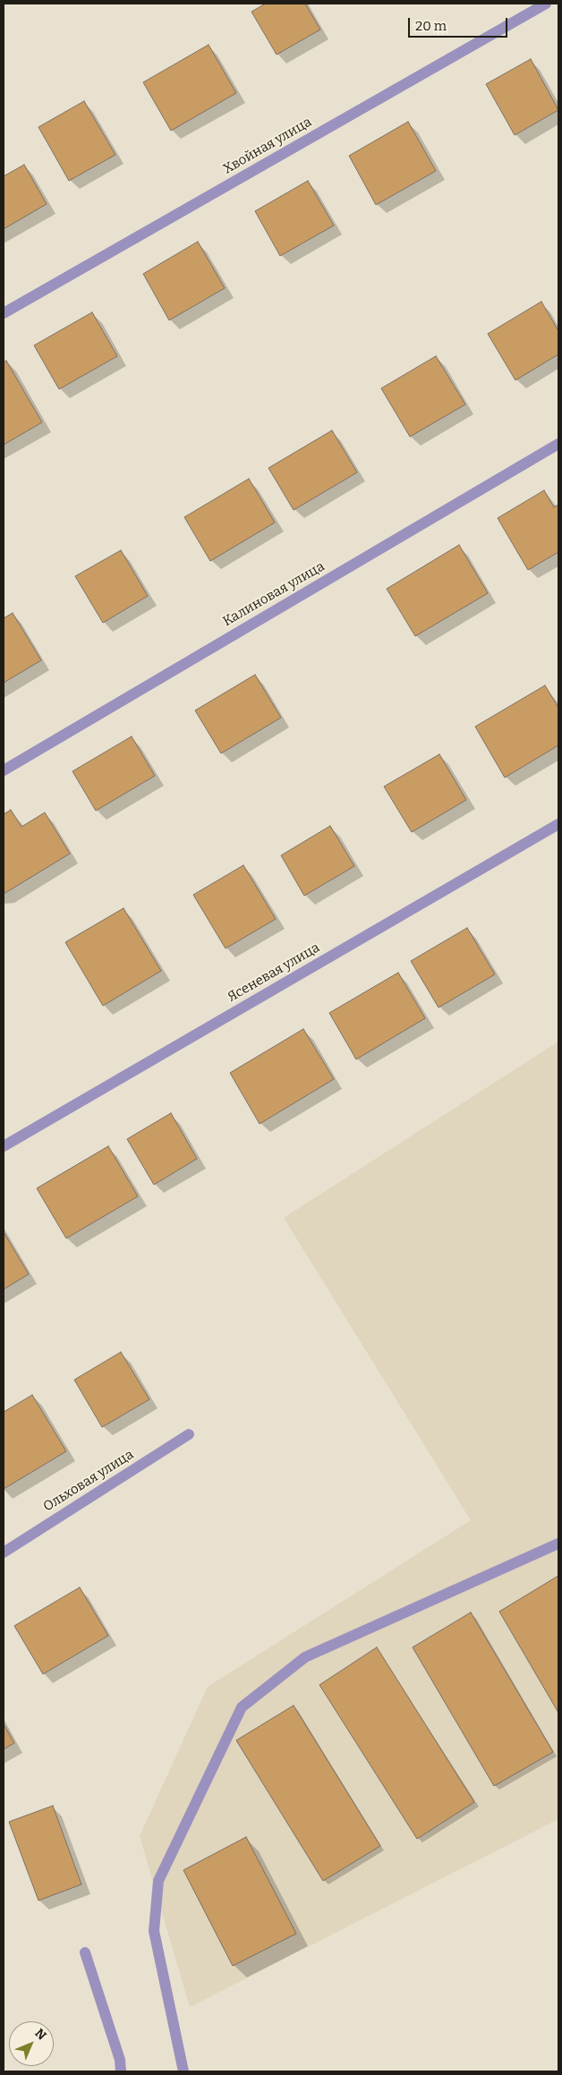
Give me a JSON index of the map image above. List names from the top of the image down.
{
  "streets": {
    "street": [
      "Хвойная улица",
      "Калиновая улица",
      "Ясеневая улица",
      "Ольховая улица"
    ]
  },
  "scale_bar": "20 m",
  "north": "top right"
}
